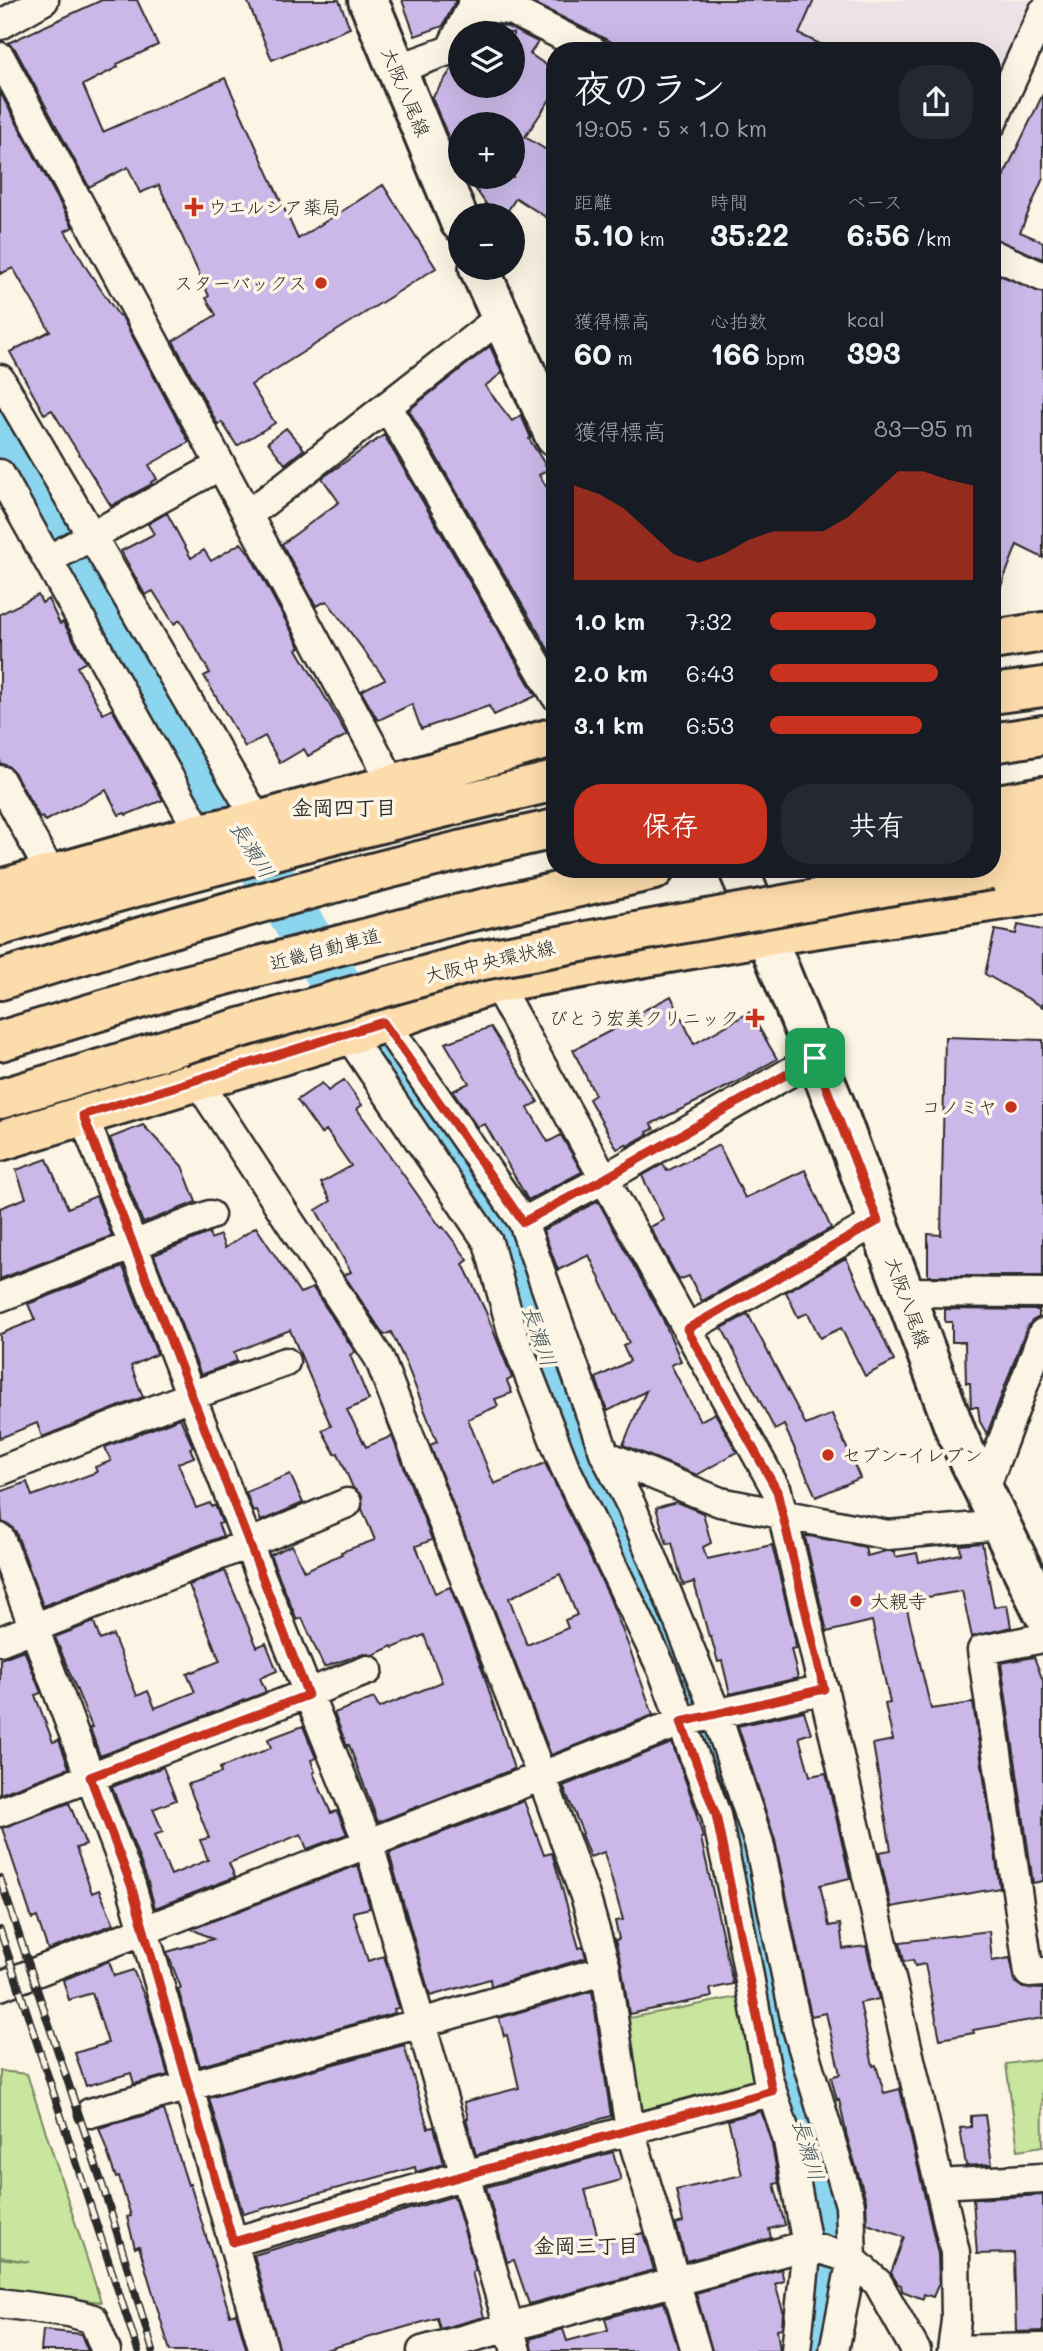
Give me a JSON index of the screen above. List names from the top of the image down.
{
  "streets": {
    "main road": ["大阪八尾線", "近畿自動車道", "大阪中央環状線"]
  },
  "districts": ["金岡四丁目", "金岡三丁目"],
  "water": ["長瀬川"],
  "places": {
    "health": ["ウエルシア薬局", "びとう宏美クリニック"],
    "other": [
      "スターバックス",
      "コノミヤ",
      "セブン-イレブン",
      "大親寺"
    ]
  },
  "page": {
    "map_buttons": ["+", "−"],
    "heading": ["夜のラン", "19:05 · 5 × 1.0 km"],
    "stats": [
      ["距離", "5.10 km"],
      ["時間", "35:22"],
      ["ペース", "6:56 /km"],
      ["獲得標高", "60 m"],
      ["心拍数", "166 bpm"],
      ["kcal", "393"]
    ],
    "chart": ["獲得標高", "83–95 m"],
    "list": [
      {
        "name": "1.0 km",
        "note": "7:32"
      },
      {
        "name": "2.0 km",
        "note": "6:43"
      },
      {
        "name": "3.1 km",
        "note": "6:53"
      }
    ],
    "buttons": ["保存", "共有"]
  }
}
